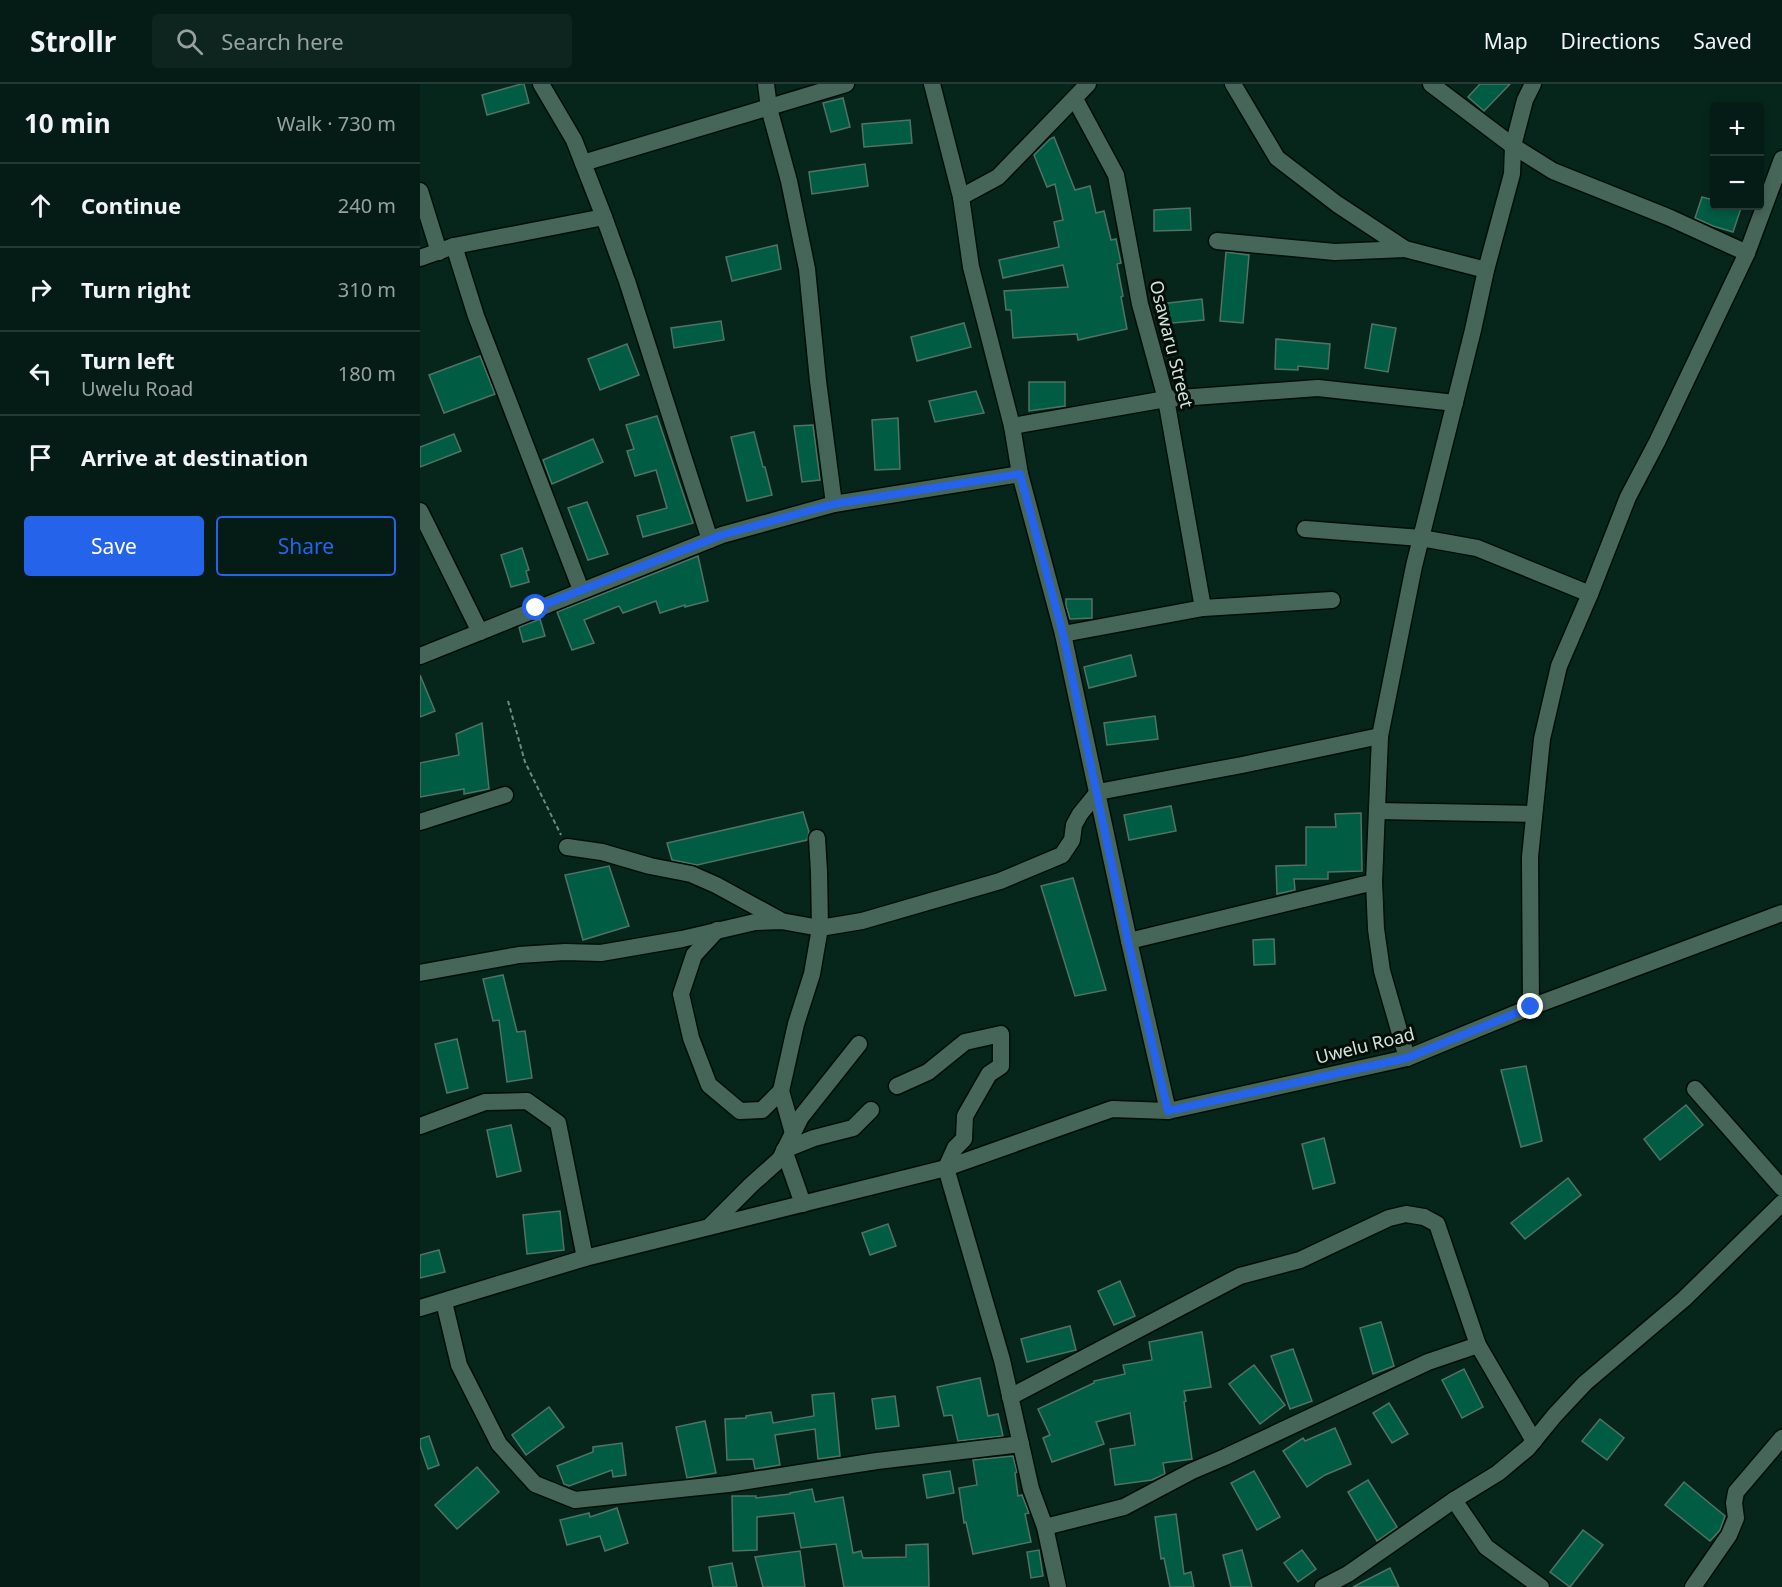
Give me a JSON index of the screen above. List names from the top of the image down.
{
  "streets": {
    "street": ["Osawaru Street", "Uwelu Road"]
  },
  "page": {
    "header": "Strollr",
    "search": "Search here",
    "nav": ["Map", "Directions", "Saved"],
    "heading": ["10 min", "Walk · 730 m"],
    "map_buttons": ["+", "−"],
    "list": [
      ["Continue", "240 m"],
      ["Turn right", "310 m"],
      ["Turn left", "Uwelu Road", "180 m"],
      "Arrive at destination"
    ],
    "buttons": ["Save", "Share"]
  }
}
